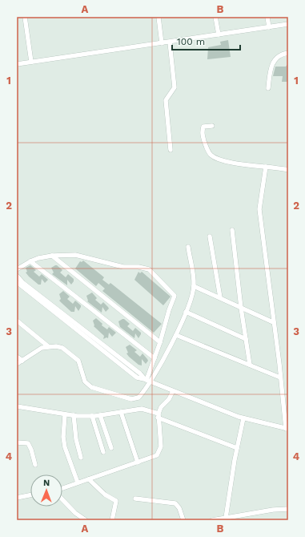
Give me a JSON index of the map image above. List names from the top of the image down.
{
  "scale_bar": "100 m",
  "north": "top",
  "grid": {
    "columns": ["A", "B"],
    "rows": [
      "1",
      "2",
      "3",
      "4"
    ]
  }
}
